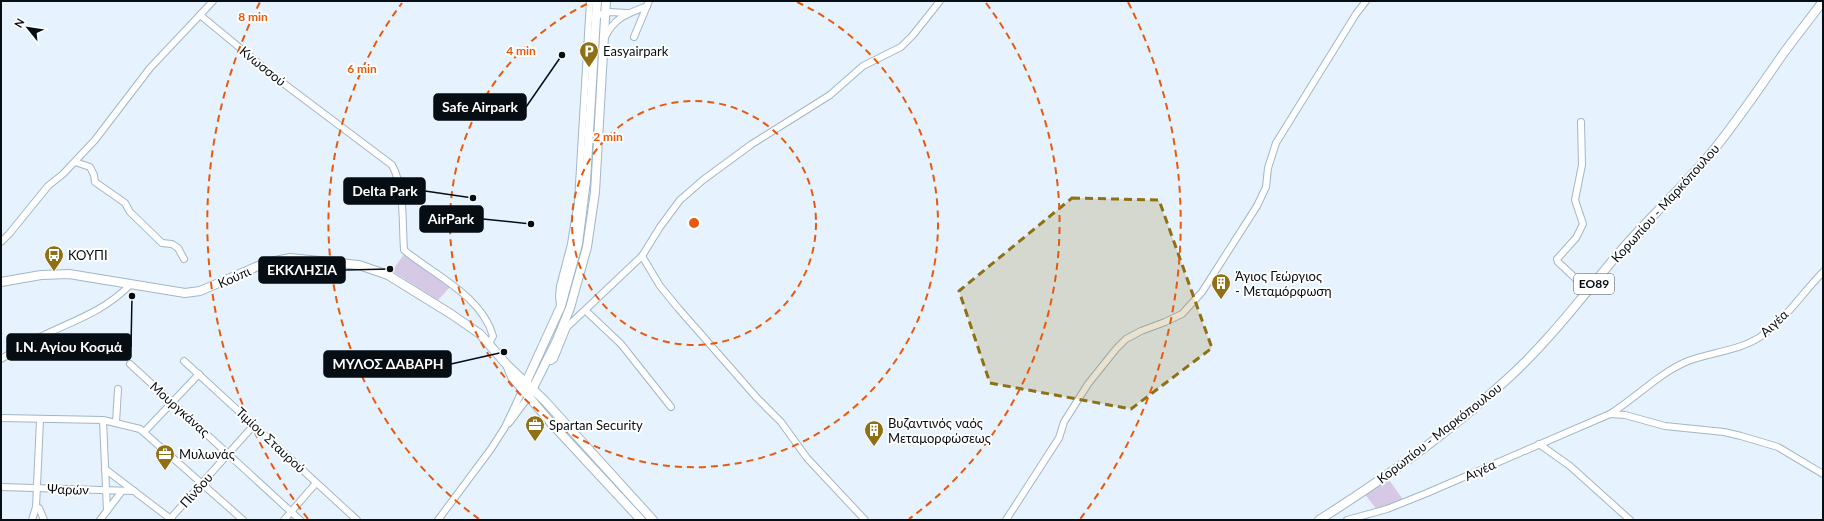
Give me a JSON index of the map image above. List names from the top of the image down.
{
  "streets": {
    "main road": ["Κορωπίου - Μαρκόπουλου", "Κούπι", "ΕΟ89"],
    "street": [
      "Κνωσσού",
      "Αιγέα",
      "Μουργκάνας",
      "Τιμίου Σταυρού",
      "Ψαρών",
      "Πίνδου"
    ]
  },
  "crossings": [
    ["Κνωσσού", "Κούπι"],
    ["Μουργκάνας", "Πίνδου"],
    ["Τιμίου Σταυρού", "Πίνδου"]
  ],
  "places": {
    "other": [
      "Safe Airpark",
      "Delta Park",
      "AirPark",
      "ΕΚΚΛΗΣΙΑ",
      "Ι.Ν. Αγίου Κοσμά",
      "ΜΥΛΟΣ ΔΑΒΑΡΗ"
    ],
    "parking": ["Easyairpark"],
    "bus stop": ["ΚΟΥΠΙ"],
    "building": ["Άγιος Γεώργιος - Μεταμόρφωση", "Βυζαντινός ναός Μεταμορφώσεως"],
    "office": ["Spartan Security", "Μυλωνάς"]
  },
  "north": "top left",
  "rings": [
    "8 min",
    "4 min",
    "6 min",
    "2 min"
  ]
}
